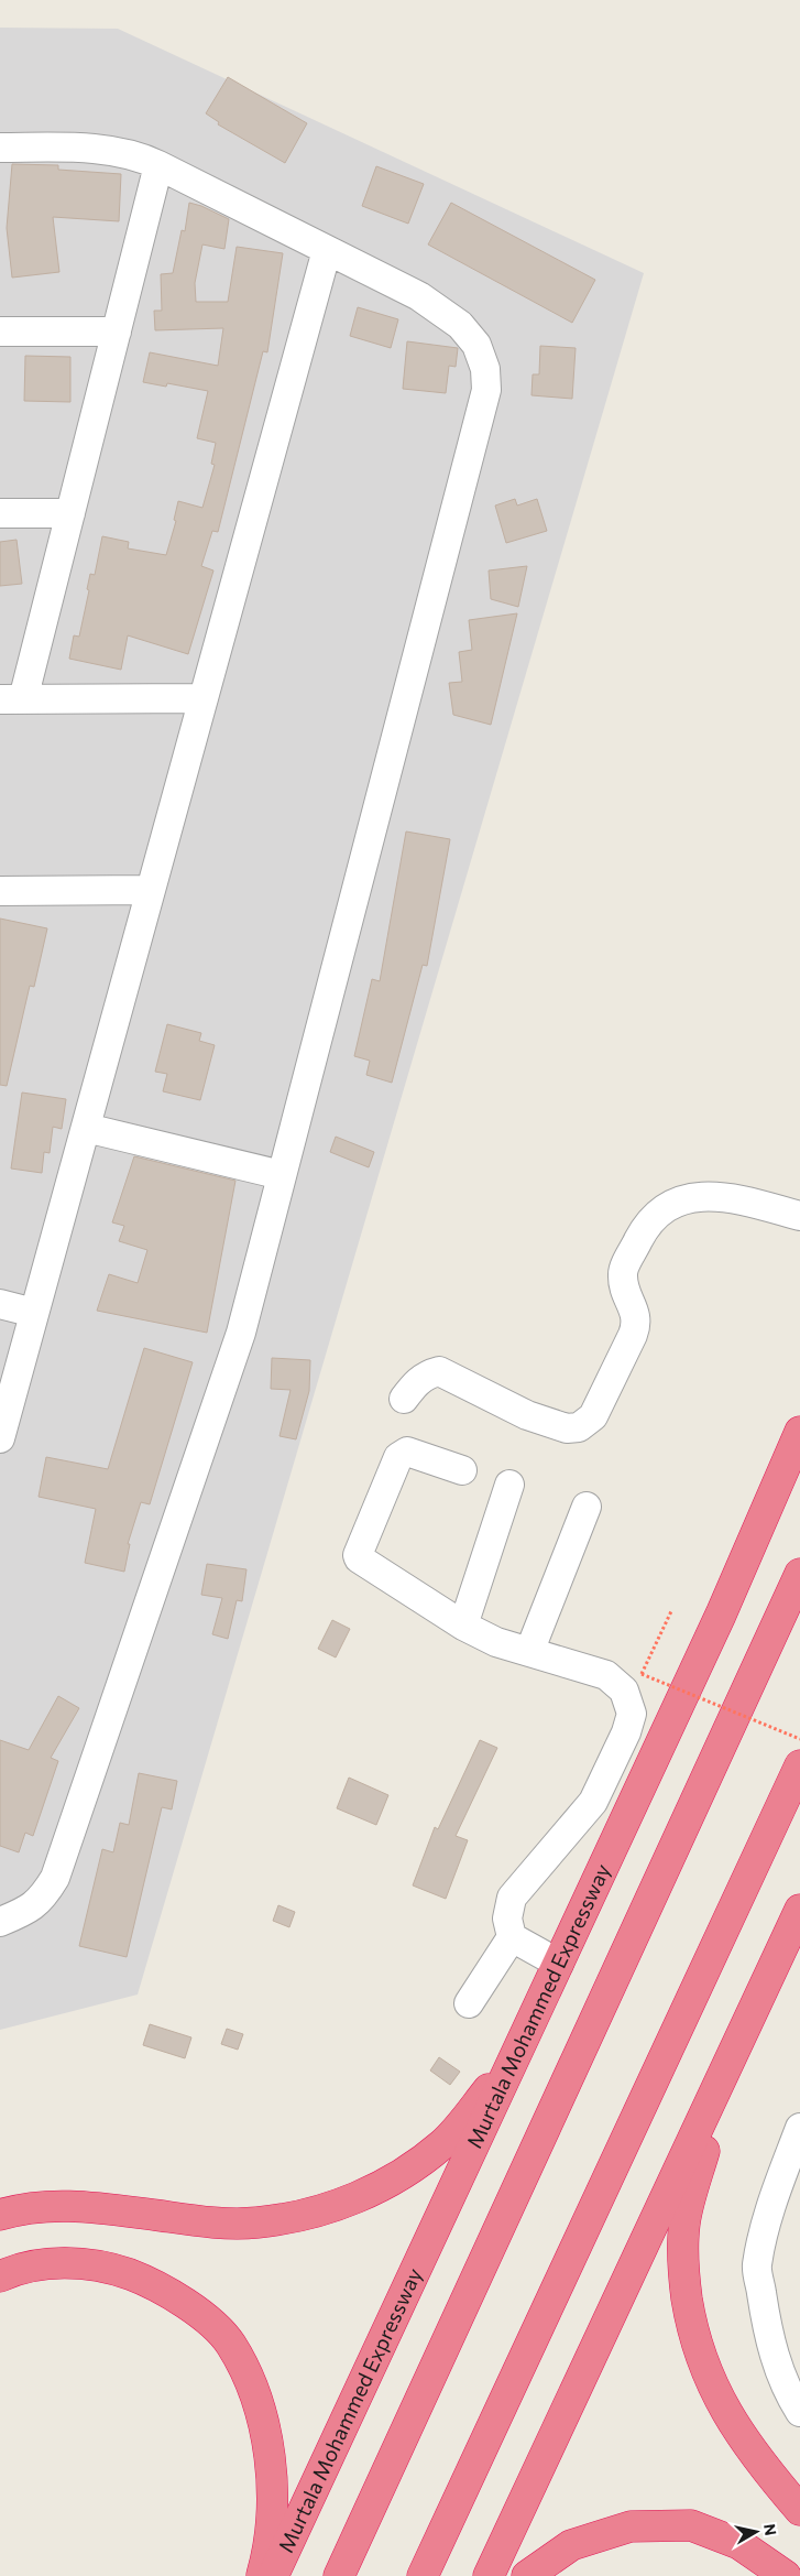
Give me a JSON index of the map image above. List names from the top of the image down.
{
  "streets": {
    "highway": ["Murtala Mohammed Expressway"]
  },
  "north": "right"
}
